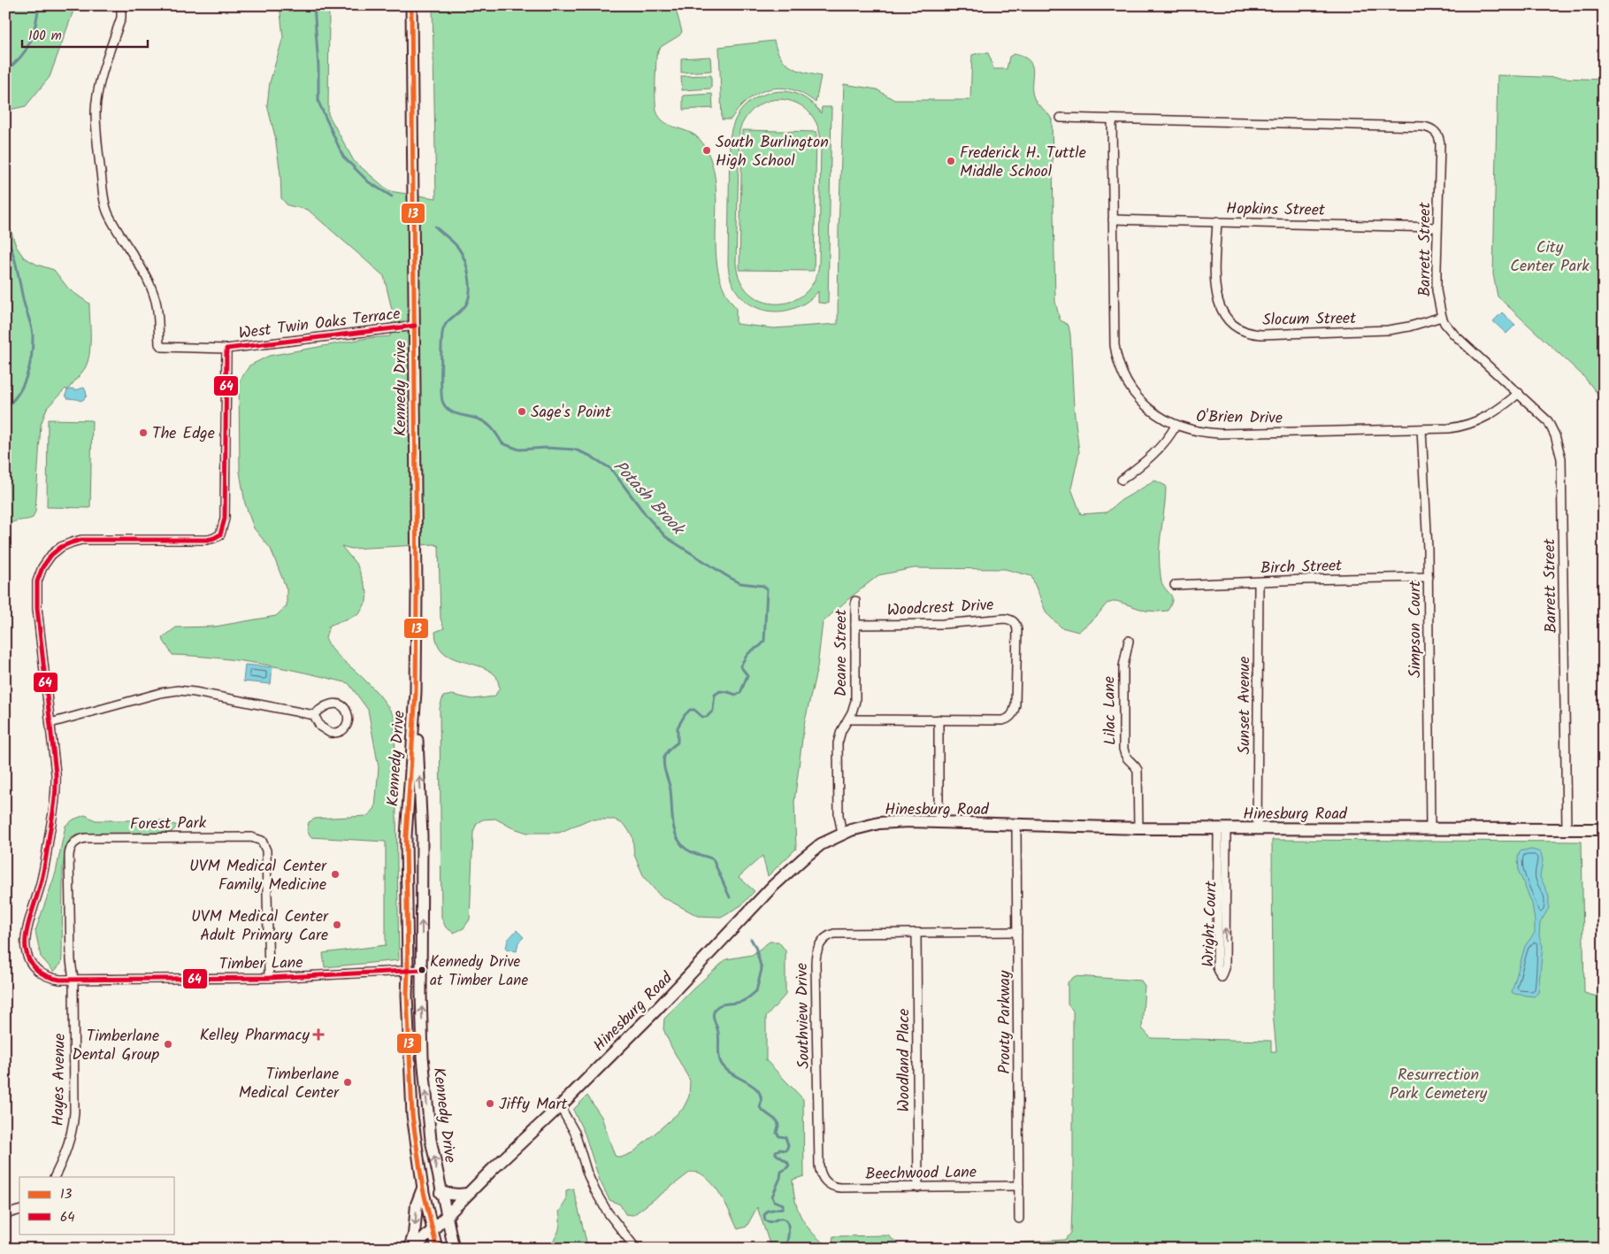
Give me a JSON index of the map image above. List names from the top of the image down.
{
  "streets": {
    "main road": ["Kennedy Drive", "Hinesburg Road"],
    "street": [
      "Hopkins Street",
      "Barrett Street",
      "Slocum Street",
      "West Twin Oaks Terrace",
      "O'Brien Drive",
      "Birch Street",
      "Woodcrest Drive",
      "Simpson Court",
      "Deane Street",
      "Sunset Avenue",
      "Lilac Lane",
      "Forest Park",
      "Wright Court",
      "Timber Lane",
      "Southview Drive",
      "Prouty Parkway",
      "Woodland Place",
      "Hayes Avenue",
      "Beechwood Lane"
    ]
  },
  "crossings": [
    ["Hopkins Street", "Barrett Street"],
    ["Hopkins Street", "Slocum Street"],
    ["Hopkins Street", "O'Brien Drive"],
    ["Barrett Street", "Slocum Street"],
    ["Barrett Street", "O'Brien Drive"],
    ["Barrett Street", "Hinesburg Road"],
    ["West Twin Oaks Terrace", "Kennedy Drive"],
    ["West Twin Oaks Terrace", "Timber Lane"],
    ["Kennedy Drive", "Hinesburg Road"],
    ["Kennedy Drive", "Timber Lane"],
    ["O'Brien Drive", "Simpson Court"],
    ["Birch Street", "Simpson Court"],
    ["Birch Street", "Sunset Avenue"],
    ["Woodcrest Drive", "Deane Street"],
    ["Simpson Court", "Hinesburg Road"],
    ["Deane Street", "Hinesburg Road"],
    ["Sunset Avenue", "Hinesburg Road"],
    ["Lilac Lane", "Hinesburg Road"],
    ["Hinesburg Road", "Wright Court"],
    ["Hinesburg Road", "Prouty Parkway"],
    ["Forest Park", "Timber Lane"],
    ["Forest Park", "Hayes Avenue"],
    ["Timber Lane", "Hayes Avenue"],
    ["Southview Drive", "Prouty Parkway"],
    ["Southview Drive", "Woodland Place"],
    ["Southview Drive", "Beechwood Lane"],
    ["Prouty Parkway", "Beechwood Lane"],
    ["Woodland Place", "Beechwood Lane"]
  ],
  "water": ["Potash Brook"],
  "parks": ["City Center Park", "Resurrection Park Cemetery"],
  "places": {
    "other": [
      "South Burlington High School",
      "Frederick H. Tuttle Middle School",
      "Sage's Point",
      "The Edge",
      "UVM Medical Center Family Medicine",
      "UVM Medical Center Adult Primary Care",
      "Kennedy Drive at Timber Lane",
      "Timberlane Dental Group",
      "Timberlane Medical Center",
      "Jiffy Mart"
    ],
    "health": ["Kelley Pharmacy"]
  },
  "lines": ["transit line 13", "transit line 64"],
  "legend": ["13", "64"],
  "scale_bar": "100 m"
}
